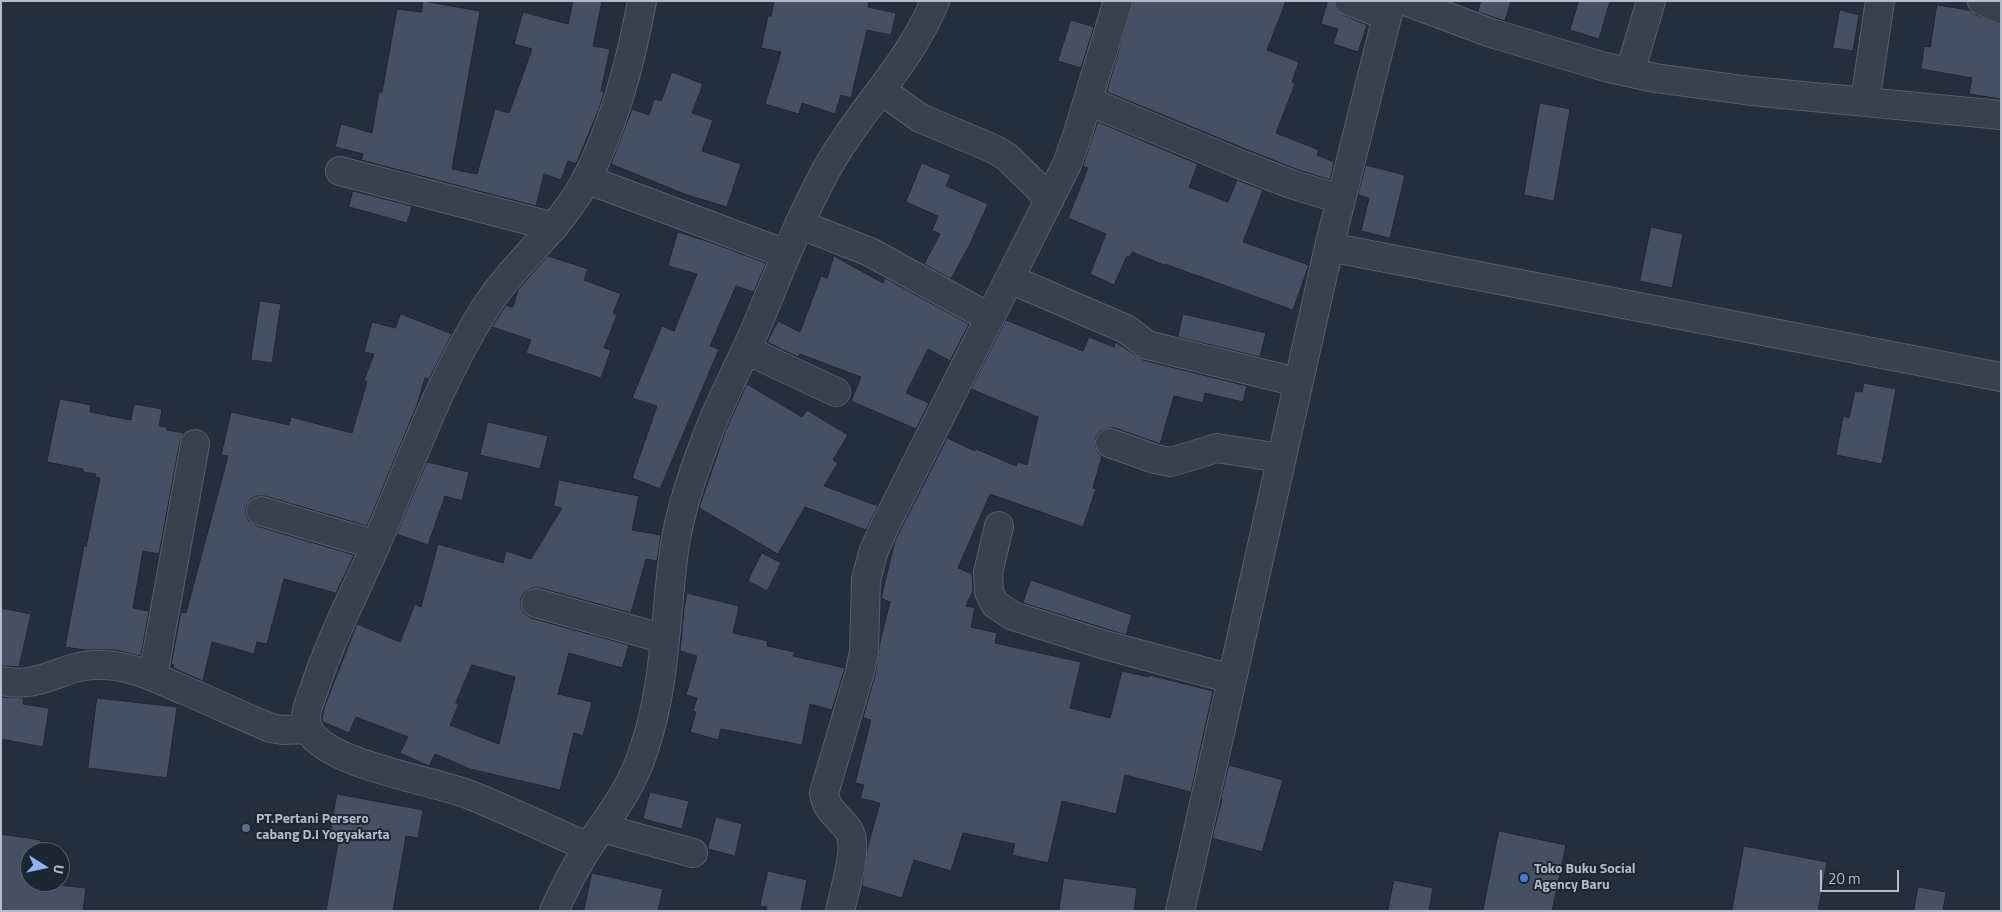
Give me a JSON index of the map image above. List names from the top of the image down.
{
  "places": ["PT.Pertani Persero cabang D.I Yogyakarta", "Toko Buku Social Agency Baru"],
  "scale_bar": "20 m",
  "north": "right"
}
